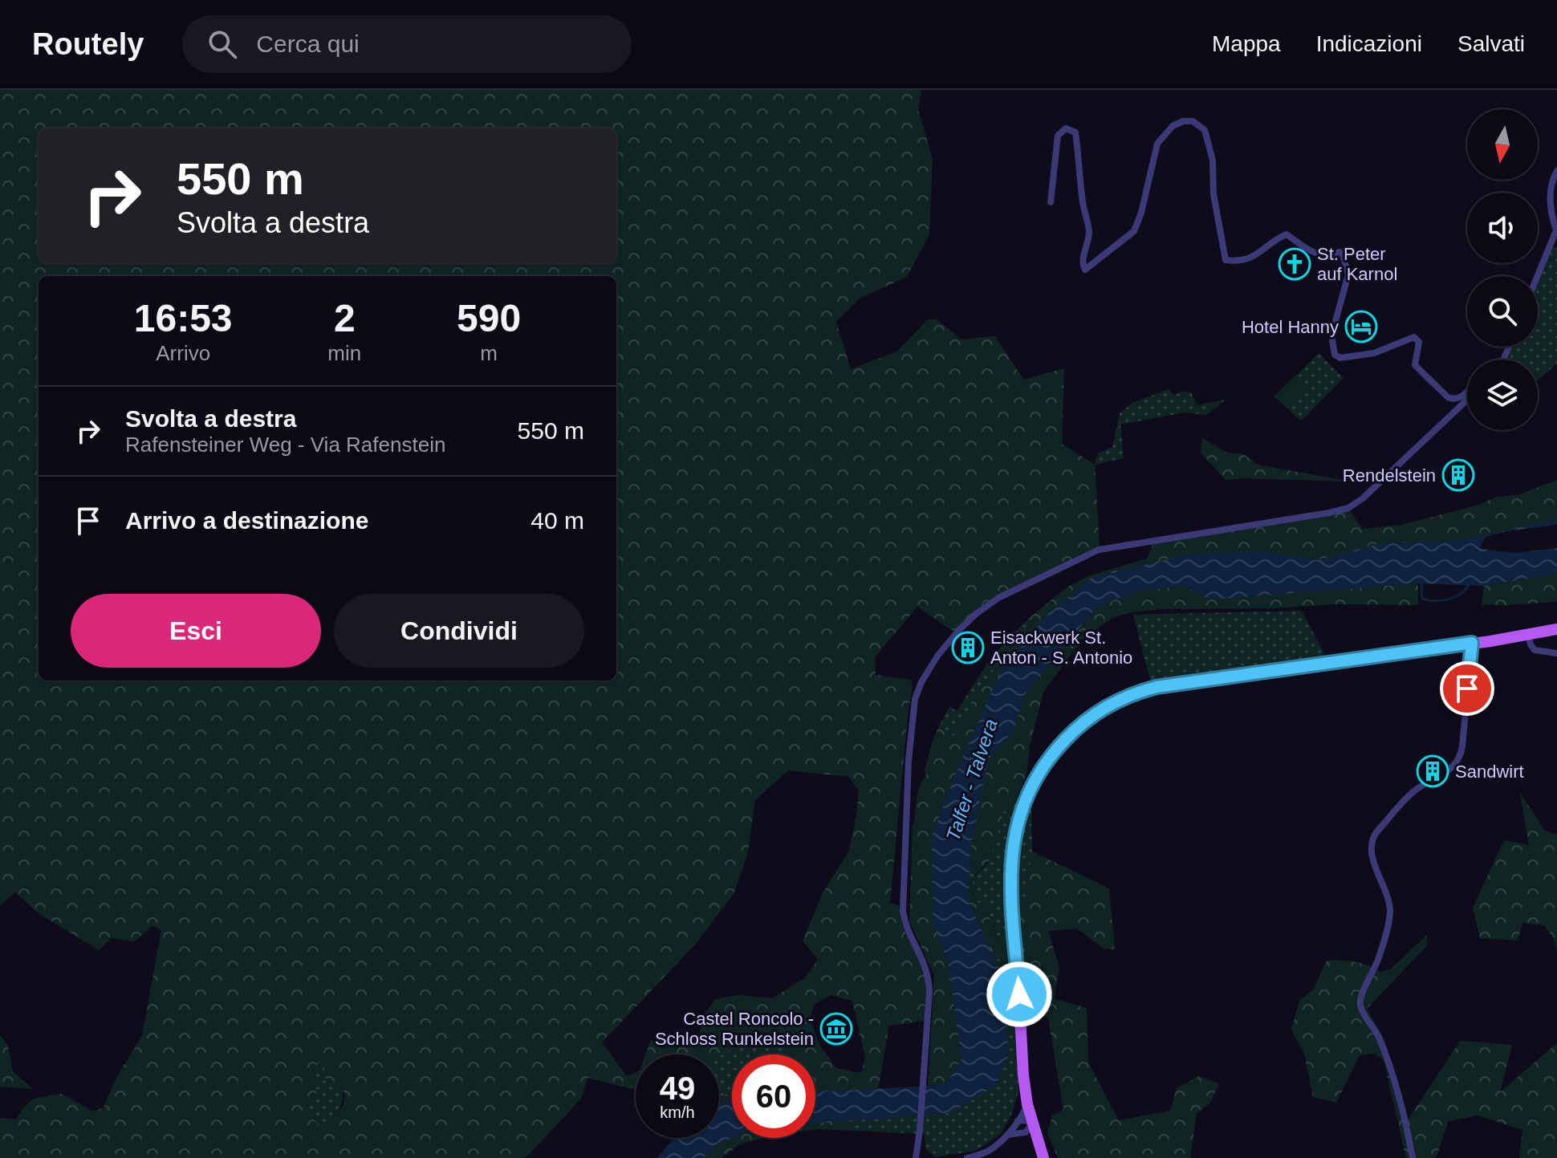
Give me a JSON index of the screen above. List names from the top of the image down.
{
  "water": ["Talfer - Talvera"],
  "places": {
    "church": ["St. Peter auf Karnol"],
    "hotel": ["Hotel Hanny"],
    "building": ["Rendelstein", "Eisackwerk St. Anton - S. Antonio", "Sandwirt"],
    "museum": ["Castel Roncolo - Schloss Runkelstein"]
  },
  "north": "bottom",
  "page": {
    "header": "Routely",
    "search": "Cerca qui",
    "nav": ["Mappa", "Indicazioni", "Salvati"],
    "turn": ["550 m", "Svolta a destra"],
    "eta": [
      "16:53",
      "Arrivo",
      "2",
      "min",
      "590",
      "m"
    ],
    "list": [
      {
        "name": "Svolta a destra",
        "note": "Rafensteiner Weg - Via Rafenstein",
        "value": "550 m"
      },
      {
        "name": "Arrivo a destinazione",
        "value": "40 m"
      }
    ],
    "buttons": ["Esci", "Condividi"],
    "speed": "49 km/h",
    "limit": "60"
  }
}
